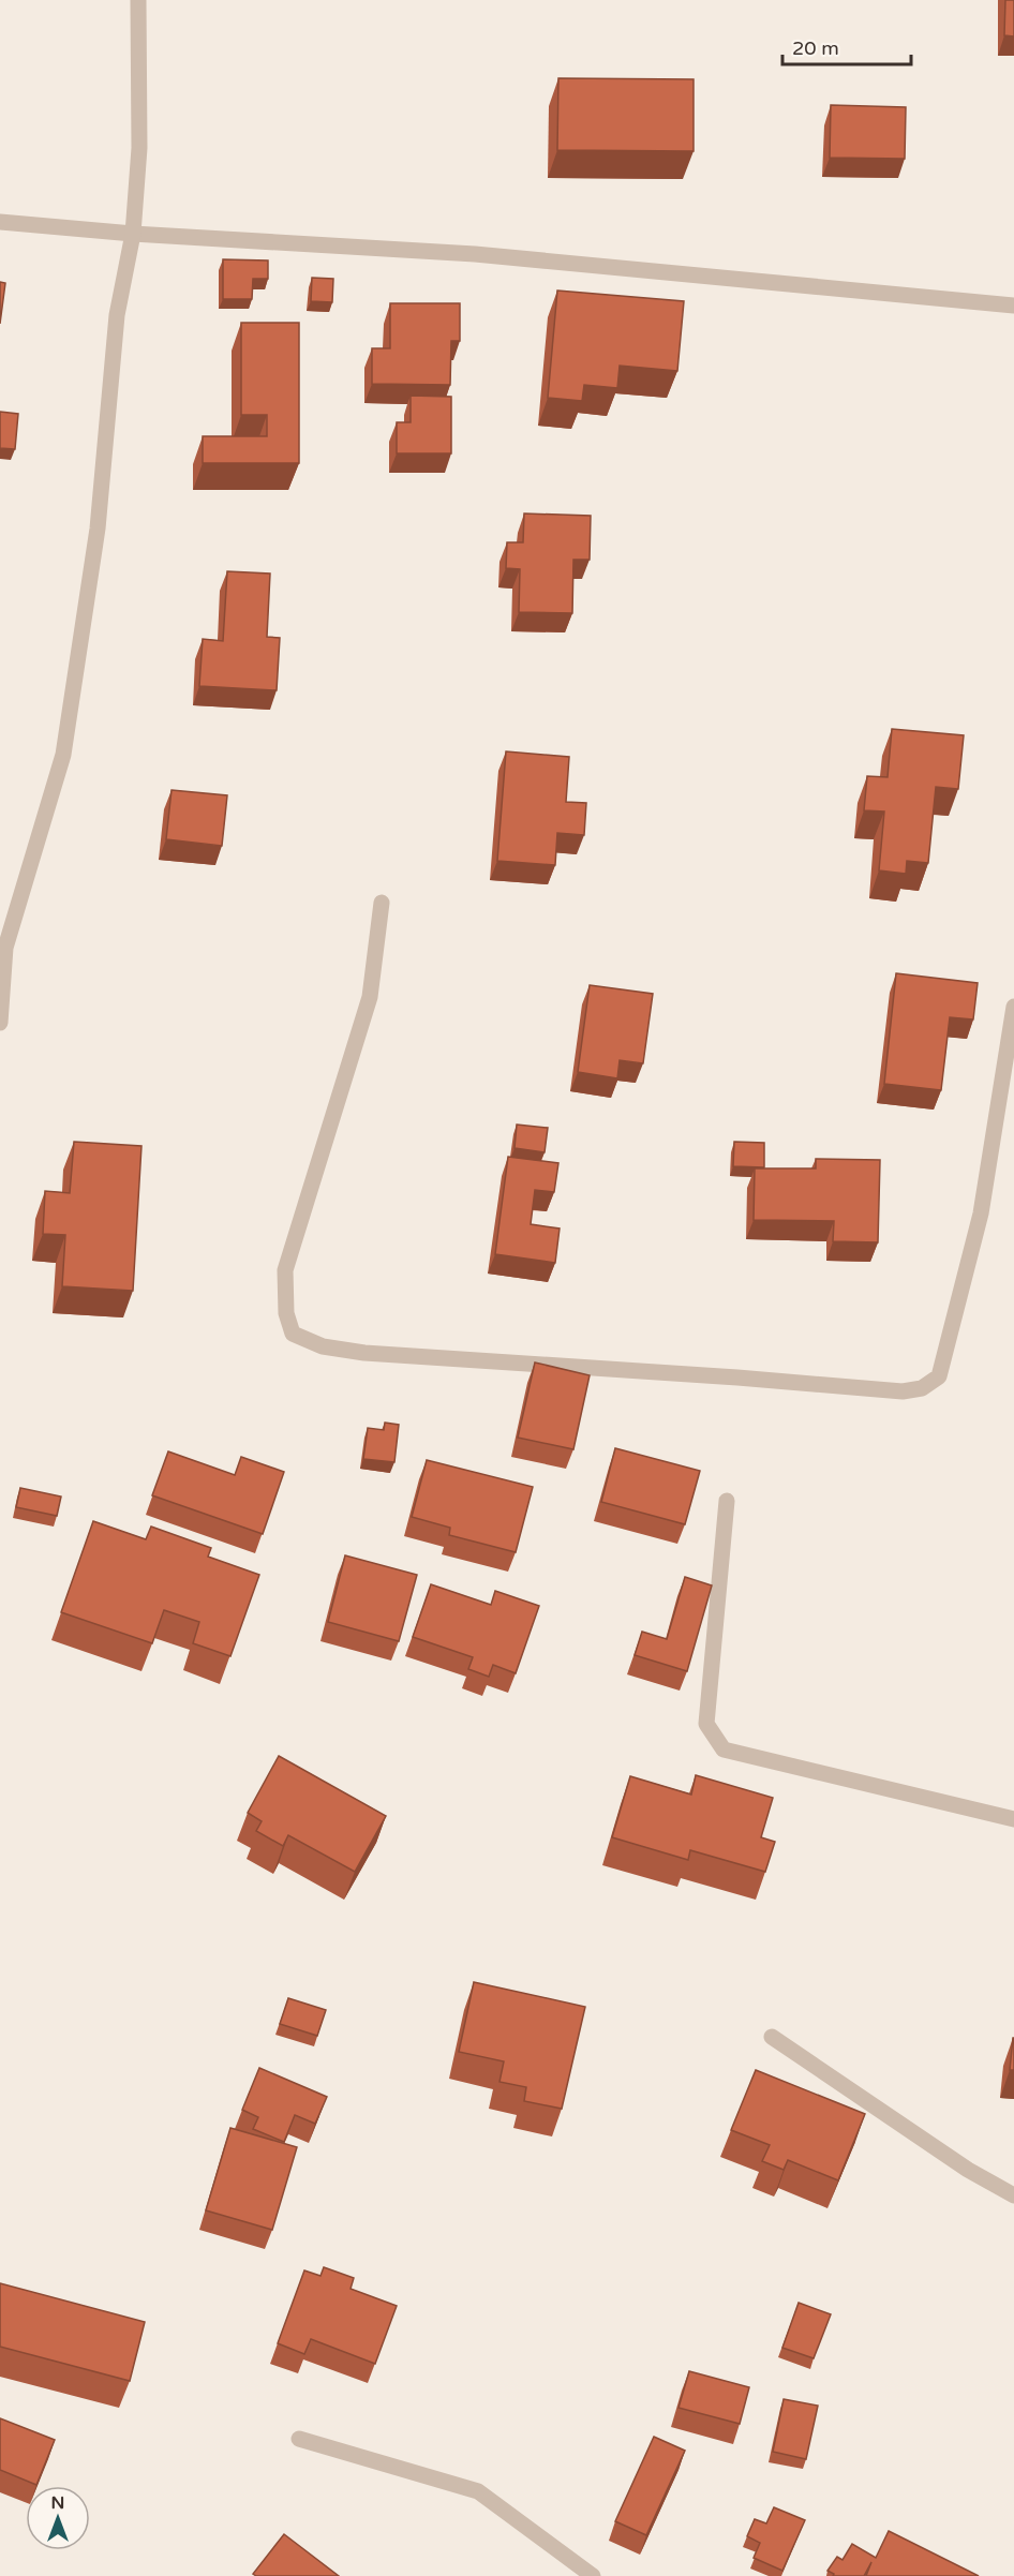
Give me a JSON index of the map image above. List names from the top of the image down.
{
  "scale_bar": "20 m",
  "north": "top"
}
